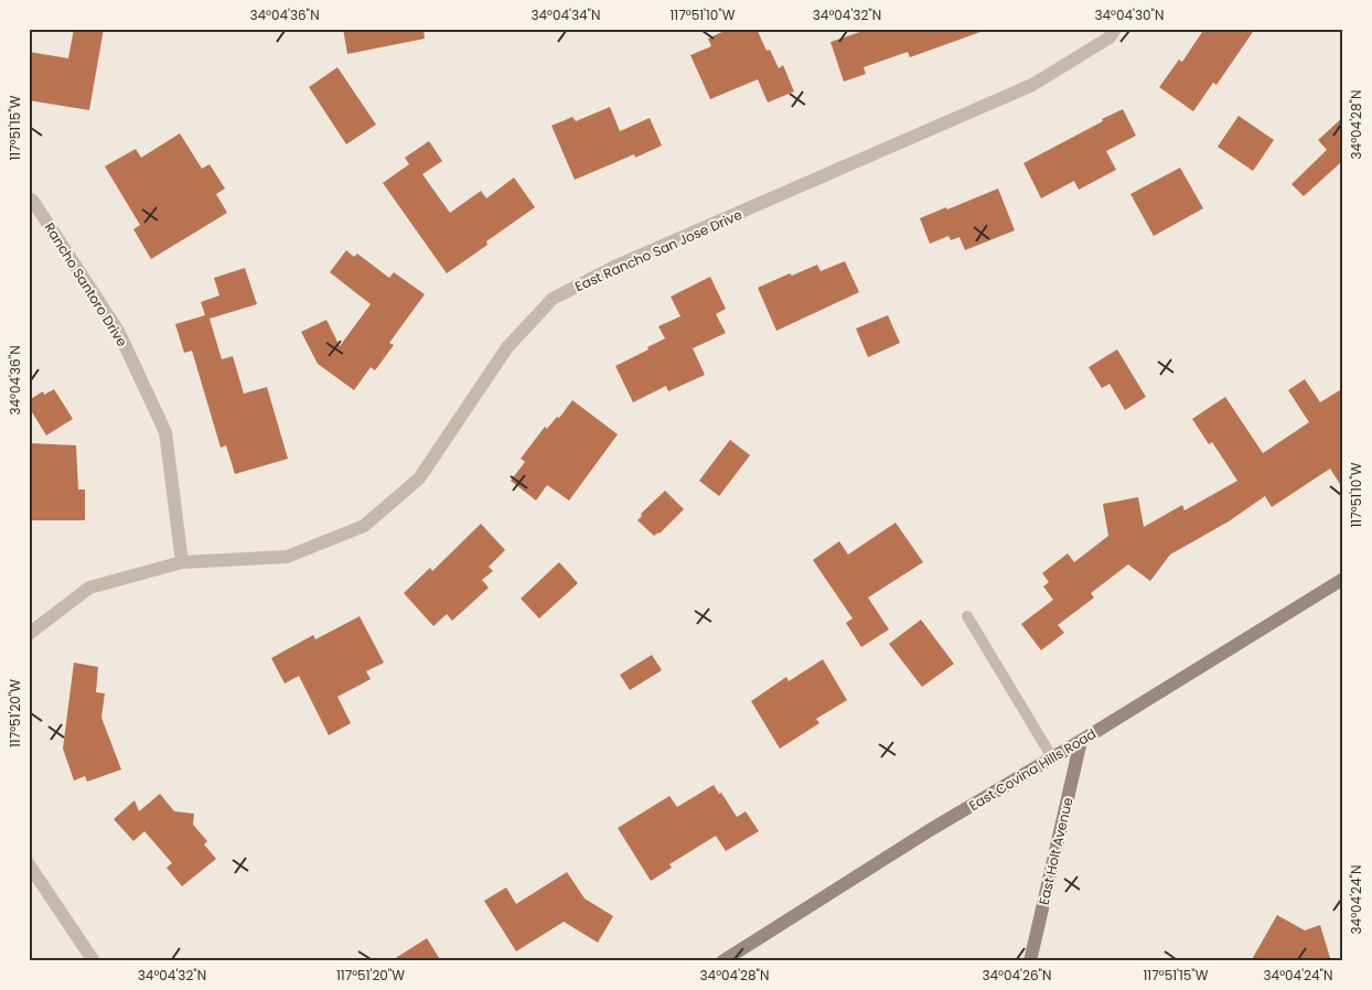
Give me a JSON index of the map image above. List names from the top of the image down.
{
  "streets": {
    "street": [
      "East Rancho San Jose Drive",
      "Rancho Santoro Drive",
      "East Covina Hills Road",
      "East Holt Avenue"
    ]
  },
  "crossings": [
    ["East Rancho San Jose Drive", "Rancho Santoro Drive"],
    ["East Covina Hills Road", "East Holt Avenue"]
  ],
  "coordinates": [
    "34°04'36\"N",
    "34°04'34\"N",
    "117°51'10\"W",
    "34°04'32\"N",
    "34°04'30\"N",
    "34°04'28\"N",
    "117°51'15\"W",
    "117°51'20\"W",
    "34°04'24\"N",
    "34°04'26\"N"
  ]
}
